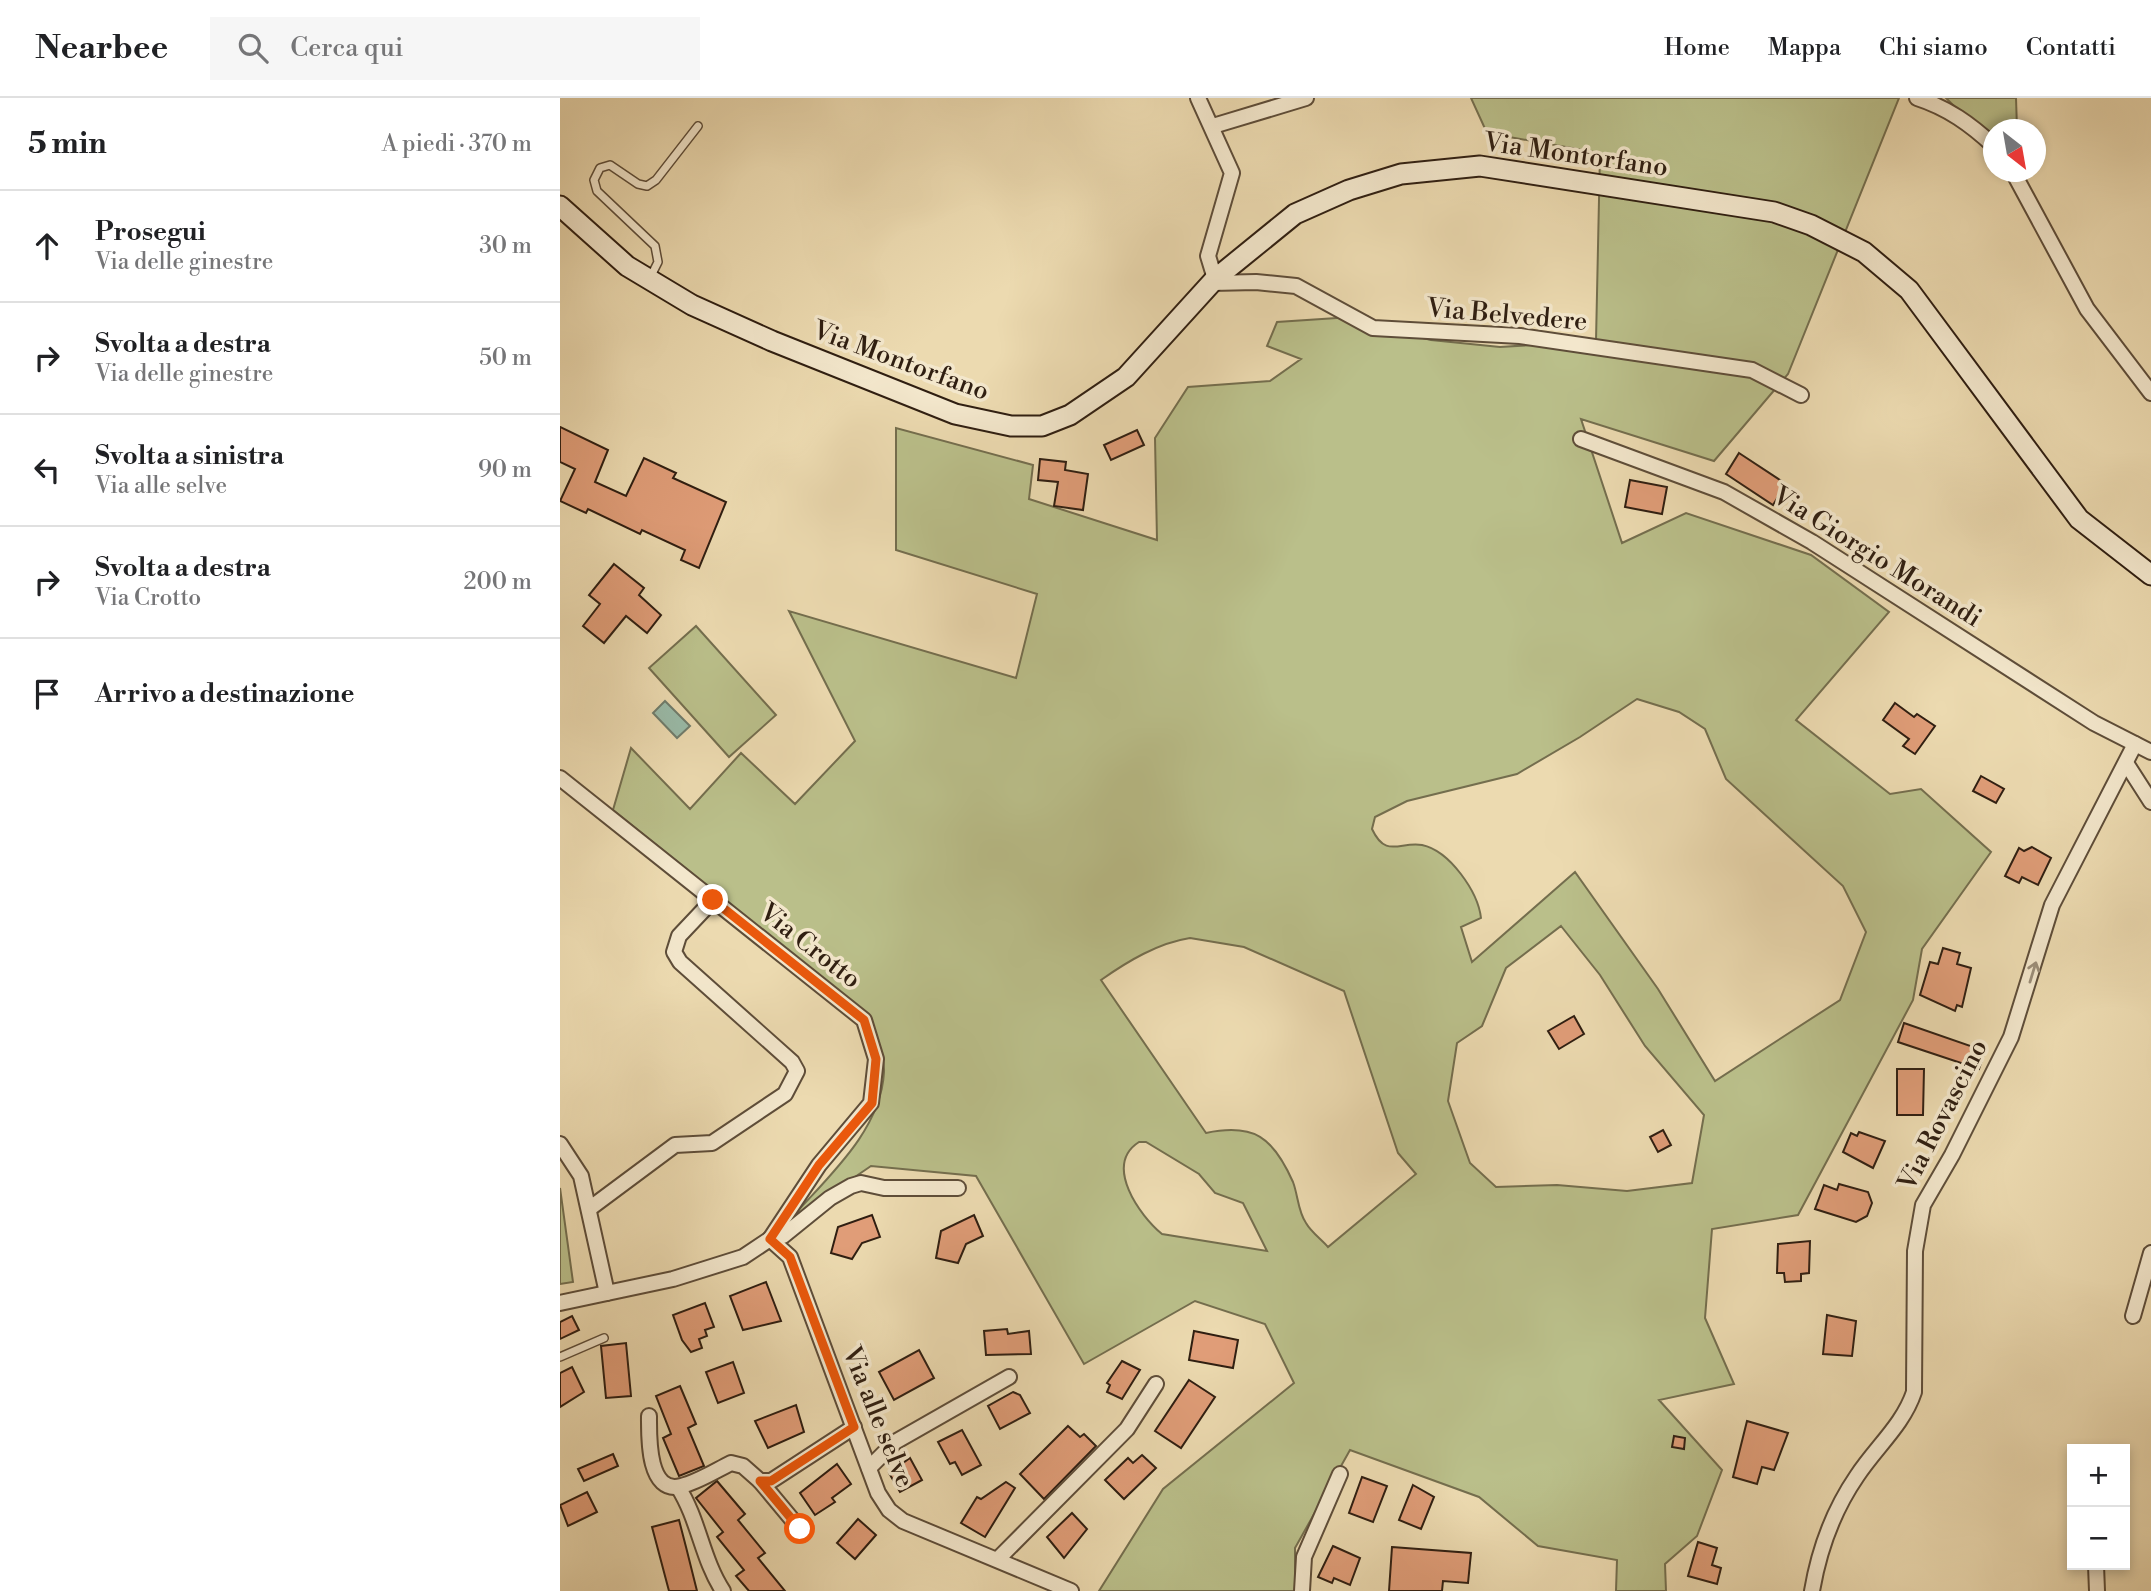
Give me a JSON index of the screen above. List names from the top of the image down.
{
  "streets": {
    "street": [
      "Via Montorfano",
      "Via Belvedere",
      "Via Giorgio Morandi",
      "Via Crotto",
      "Via Rovascino",
      "Via alle selve"
    ]
  },
  "crossings": [
    ["Via Montorfano", "Via Belvedere"],
    ["Via Giorgio Morandi", "Via Rovascino"],
    ["Via Crotto", "Via alle selve"]
  ],
  "one_way": ["Via Rovascino"],
  "north": "bottom right",
  "page": {
    "header": "Nearbee",
    "search": "Cerca qui",
    "nav": [
      "Home",
      "Mappa",
      "Chi siamo",
      "Contatti"
    ],
    "heading": ["5 min", "A piedi · 370 m"],
    "list": [
      ["Prosegui", "Via delle ginestre", "30 m"],
      ["Svolta a destra", "Via delle ginestre", "50 m"],
      ["Svolta a sinistra", "Via alle selve", "90 m"],
      ["Svolta a destra", "Via Crotto", "200 m"],
      "Arrivo a destinazione"
    ],
    "map_buttons": ["+", "−"]
  }
}
